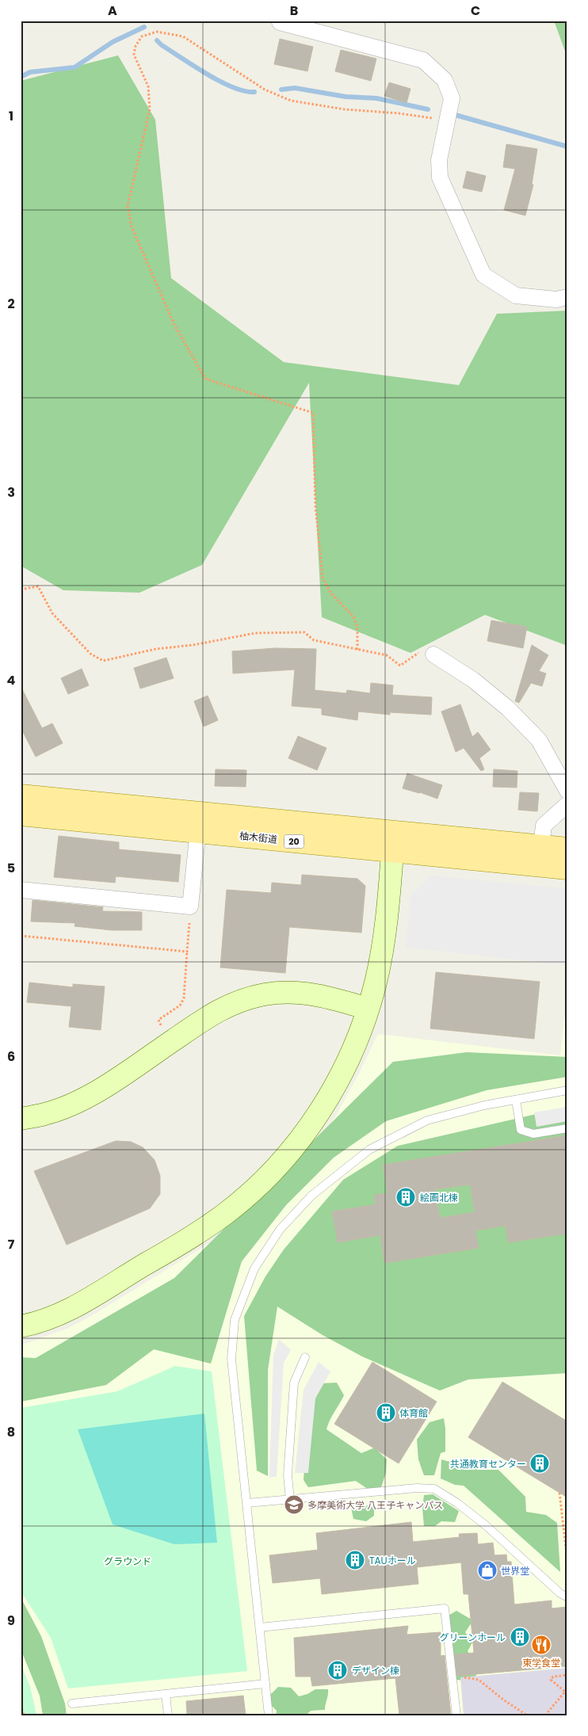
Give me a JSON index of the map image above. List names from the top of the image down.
{
  "streets": {
    "main road": ["柚木街道", "20"]
  },
  "parks": ["グラウンド"],
  "places": {
    "building": [
      "絵画北棟",
      "体育館",
      "共通教育センター",
      "TAUホール",
      "グリーンホール",
      "デザイン棟"
    ],
    "school or university": ["多摩美術大学 八王子キャンパス"],
    "shop": ["世界堂"],
    "restaurant": ["東学食堂"]
  },
  "grid": {
    "columns": ["A", "B", "C"],
    "rows": [
      "1",
      "2",
      "3",
      "4",
      "5",
      "6",
      "7",
      "8",
      "9"
    ]
  }
}
